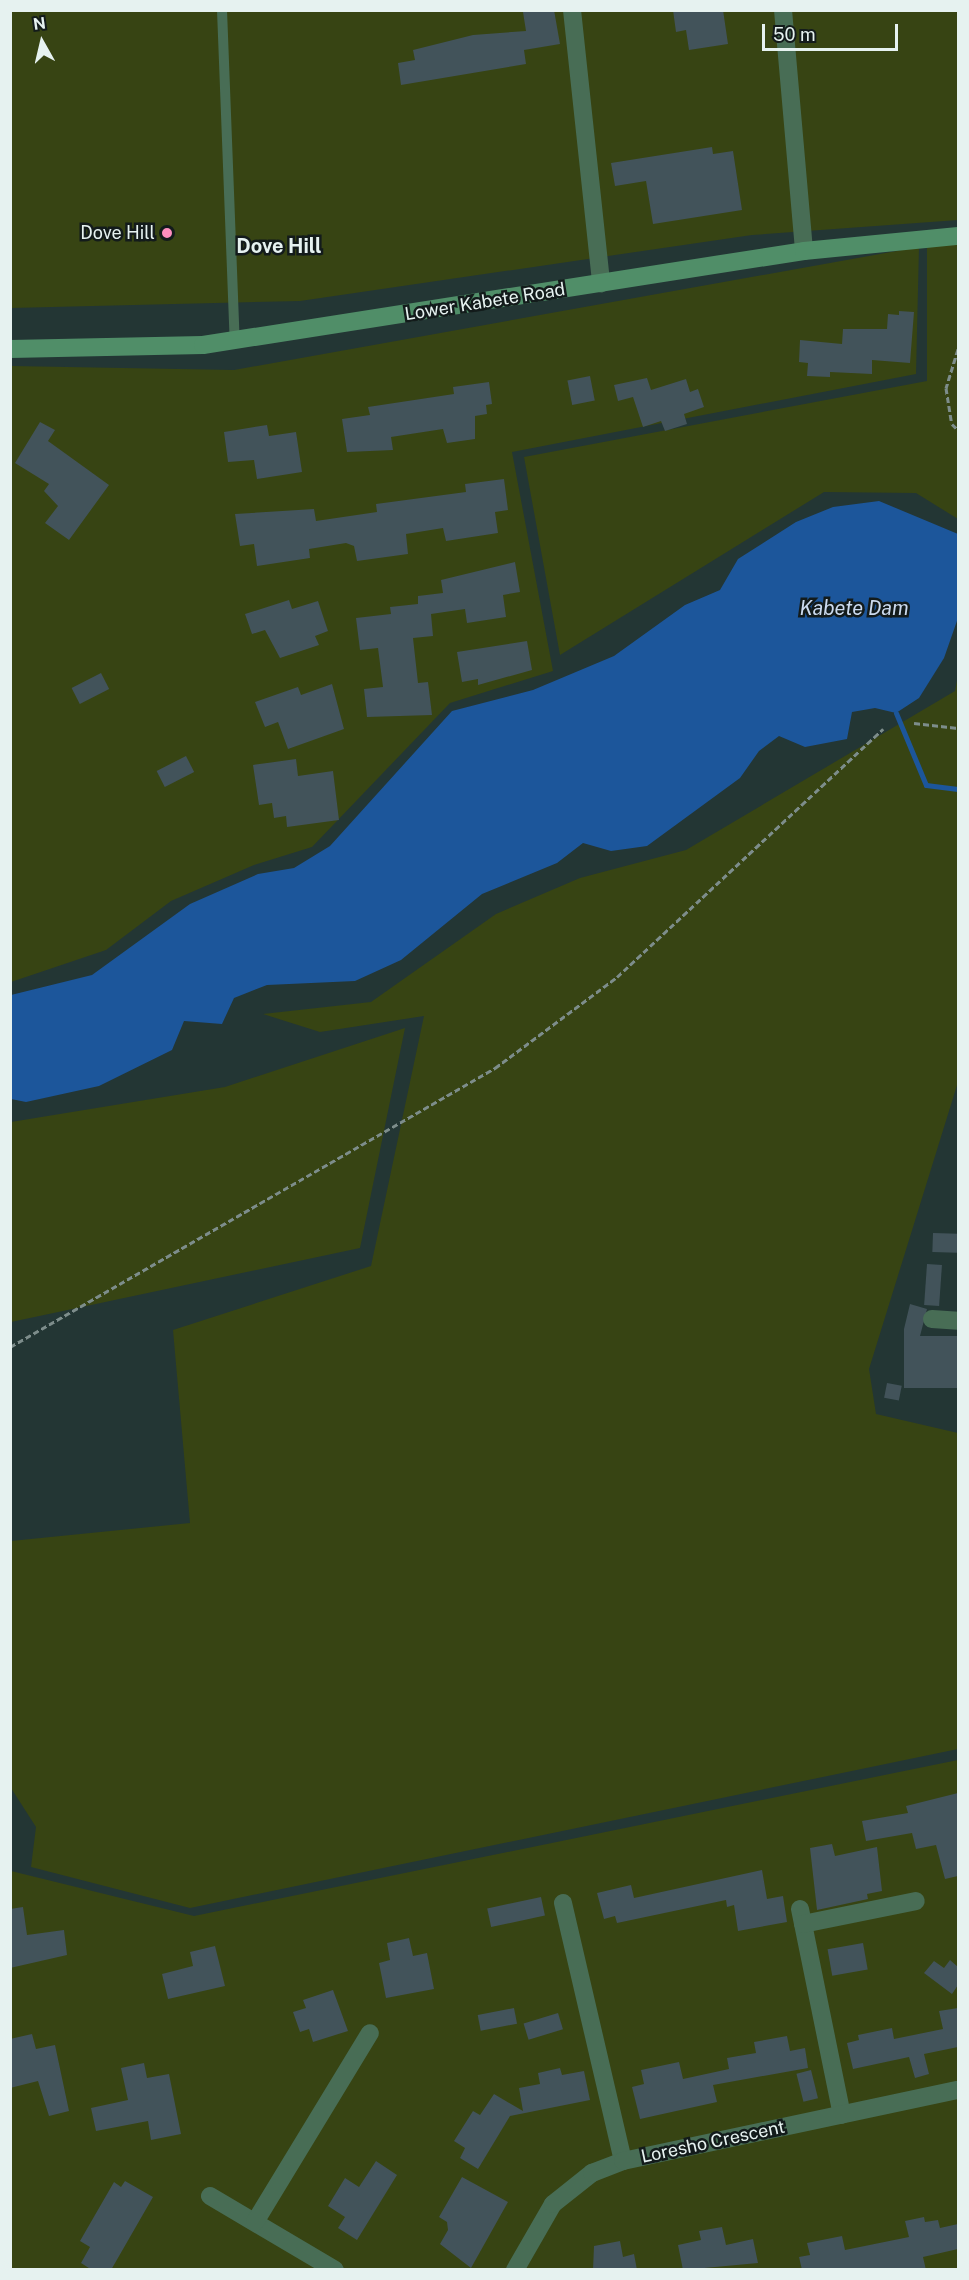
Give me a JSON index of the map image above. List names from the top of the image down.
{
  "streets": {
    "main road": ["Lower Kabete Road"],
    "street": ["Loresho Crescent"]
  },
  "districts": ["Dove Hill"],
  "water": ["Kabete Dam"],
  "places": ["Dove Hill"],
  "scale_bar": "50 m",
  "north": "top"
}
